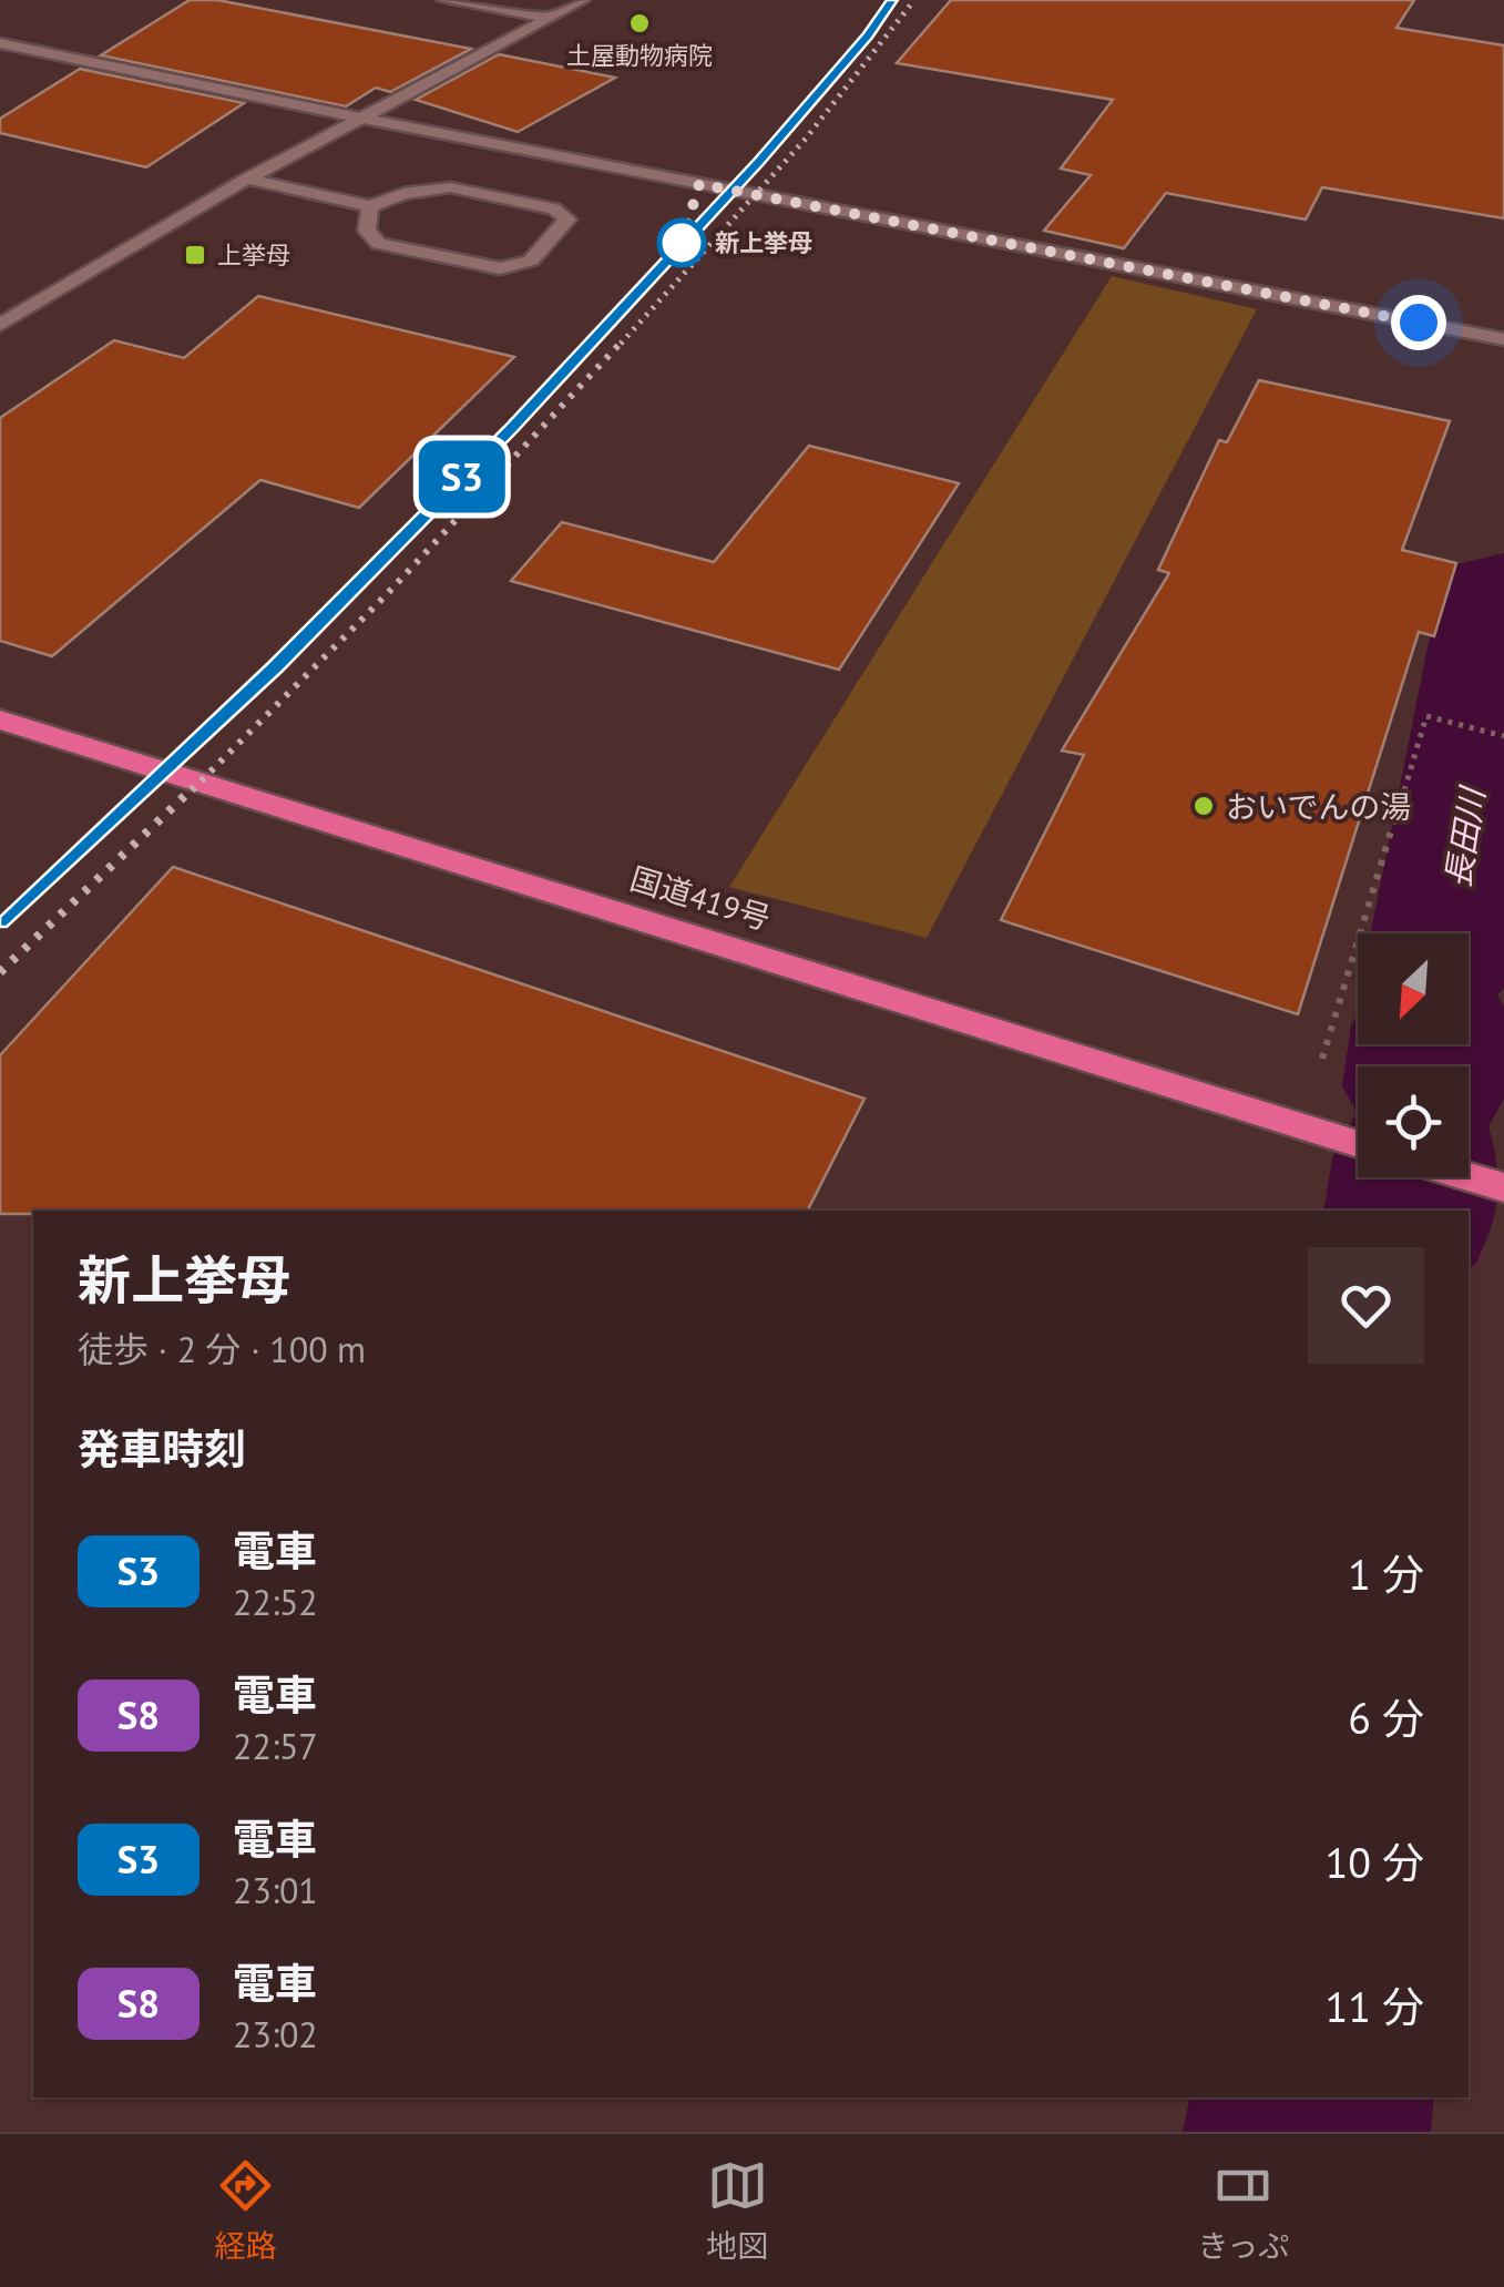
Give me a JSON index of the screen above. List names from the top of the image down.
{
  "streets": {
    "highway": ["国道419号"]
  },
  "water": ["長田川"],
  "places": {
    "other": ["土屋動物病院", "新上挙母", "おいでんの湯"],
    "transit": ["上挙母"]
  },
  "north": "bottom left",
  "page": {
    "on_map": "S3",
    "heading": [
      ["新上挙母", "徒歩 · 2 分 · 100 m"],
      "発車時刻"
    ],
    "list": [
      {
        "mark": "S3",
        "name": "電車",
        "note": "22:52",
        "value": "1 分"
      },
      {
        "mark": "S8",
        "name": "電車",
        "note": "22:57",
        "value": "6 分"
      },
      {
        "mark": "S3",
        "name": "電車",
        "note": "23:01",
        "value": "10 分"
      },
      {
        "mark": "S8",
        "name": "電車",
        "note": "23:02",
        "value": "11 分"
      }
    ],
    "tabs": ["経路", "地図", "きっぷ"]
  }
}
